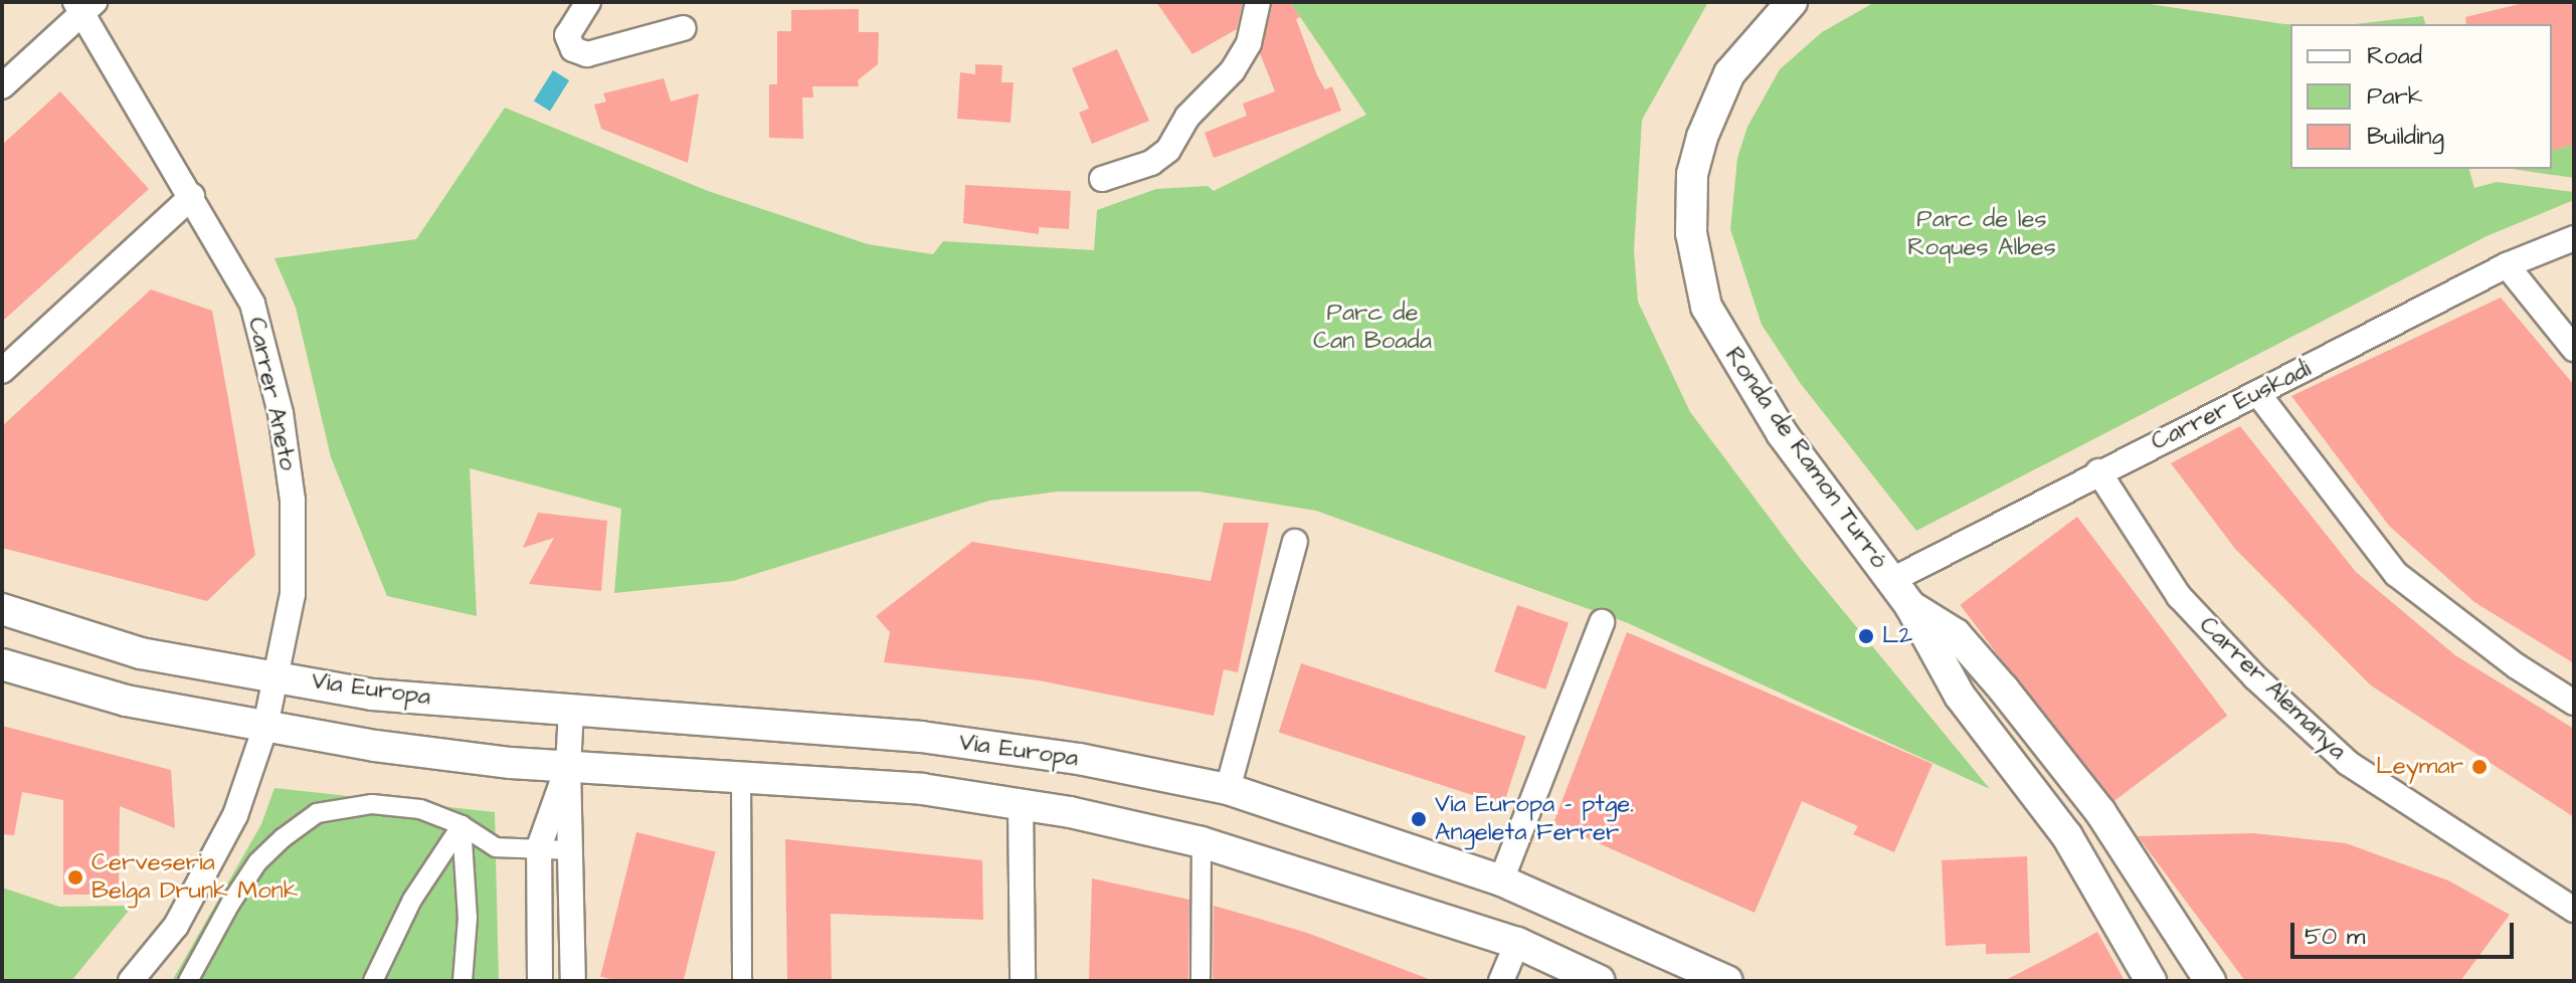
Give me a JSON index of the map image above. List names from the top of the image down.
{
  "streets": {
    "street": [
      "Carrer Aneto",
      "Carrer Euskadi",
      "Ronda de Ramon Turró",
      "Carrer Alemanya",
      "Via Europa"
    ]
  },
  "crossings": [
    ["Carrer Aneto", "Via Europa"],
    ["Carrer Euskadi", "Ronda de Ramon Turró"],
    ["Carrer Euskadi", "Carrer Alemanya"]
  ],
  "parks": ["Parc de les Roques Albes", "Parc de Can Boada"],
  "places": [
    "L2",
    "Leymar",
    "Via Europa - ptge. Angeleta Ferrer",
    "Cerveseria Belga Drunk Monk"
  ],
  "legend": ["Road", "Park", "Building"],
  "scale_bar": "50 m"
}
